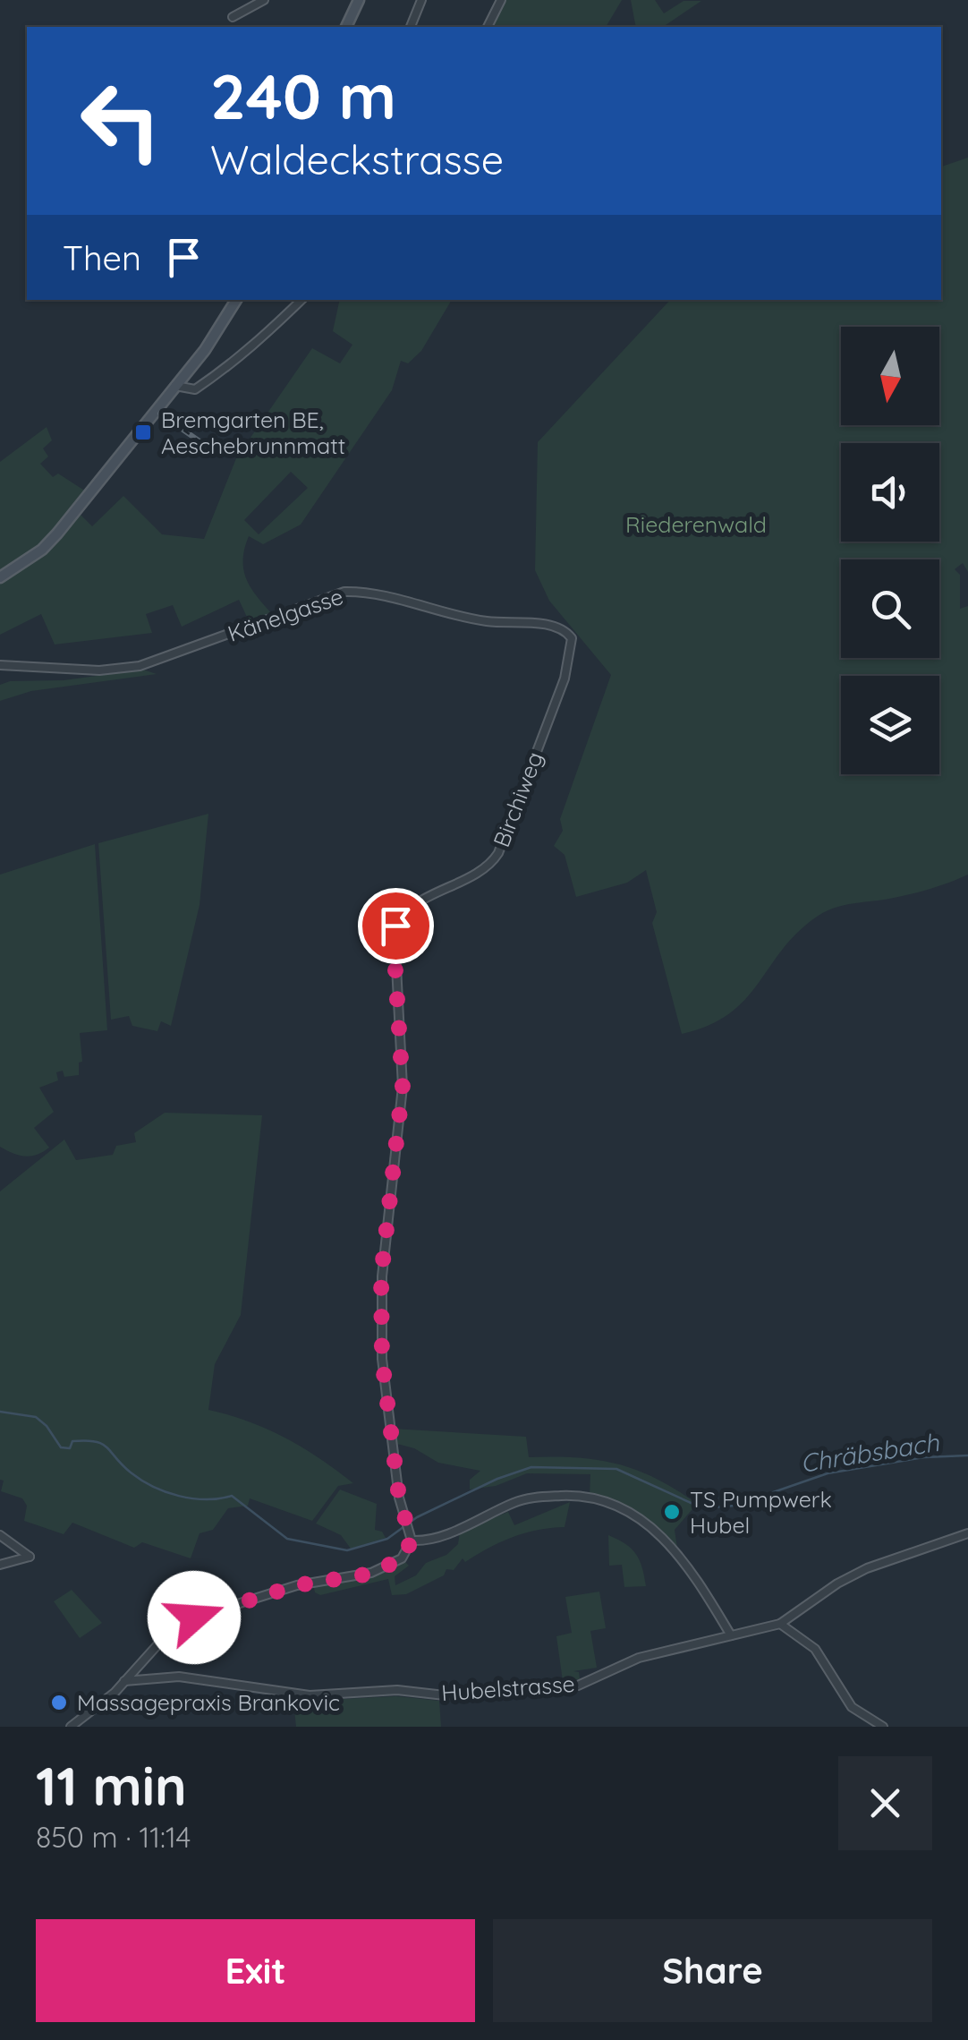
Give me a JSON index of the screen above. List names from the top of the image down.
{
  "streets": {
    "street": ["Känelgasse", "Birchiweg", "Hubelstrasse"]
  },
  "crossings": [
    ["Känelgasse", "Birchiweg"]
  ],
  "water": ["Chräbsbach"],
  "parks": ["Riederenwald"],
  "places": {
    "transit": ["Bremgarten BE, Aeschebrunnmatt"],
    "other": ["TS Pumpwerk Hubel", "Massagepraxis Brankovic"]
  },
  "north": "bottom",
  "page": {
    "turn": ["240 m", "Waldeckstrasse"],
    "then": "Then",
    "heading": ["11 min", "850 m · 11:14"],
    "buttons": ["Exit", "Share"]
  }
}
